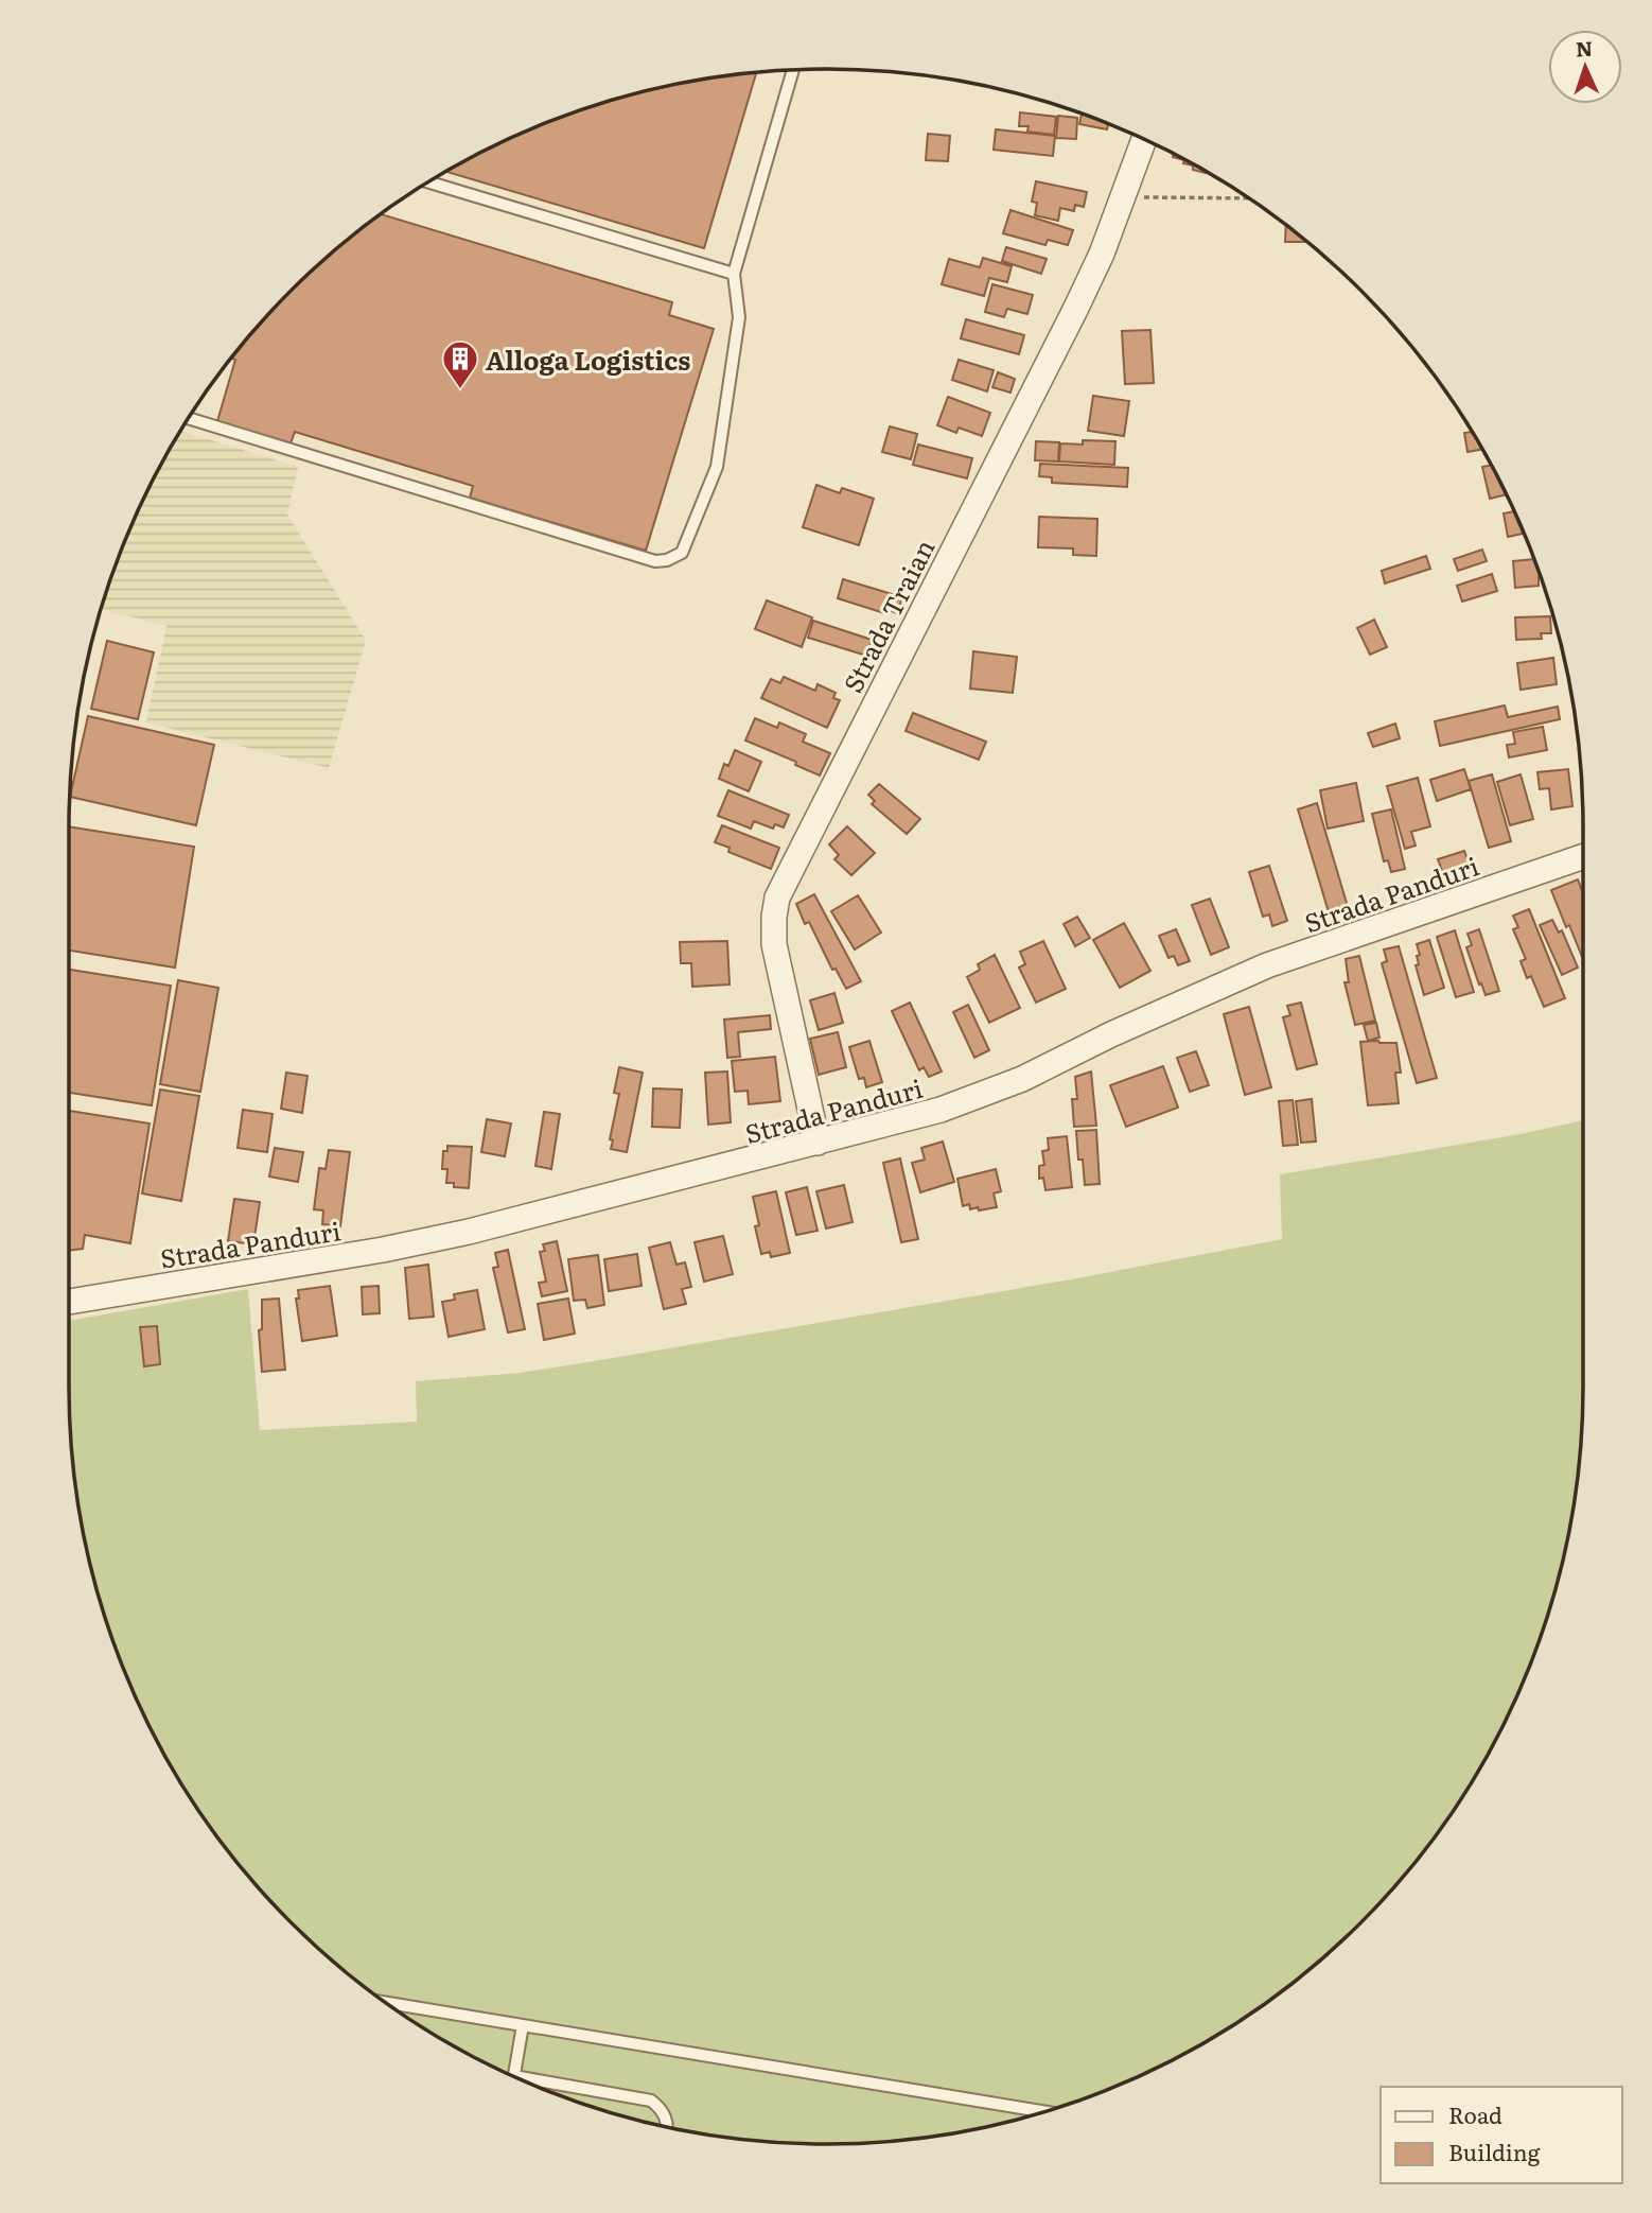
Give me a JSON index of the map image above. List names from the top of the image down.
{
  "streets": {
    "street": ["Strada Traian", "Strada Panduri"]
  },
  "crossings": [
    ["Strada Traian", "Strada Panduri"]
  ],
  "places": {
    "building": ["Alloga Logistics"]
  },
  "legend": ["Road", "Building"],
  "north": "top"
}
